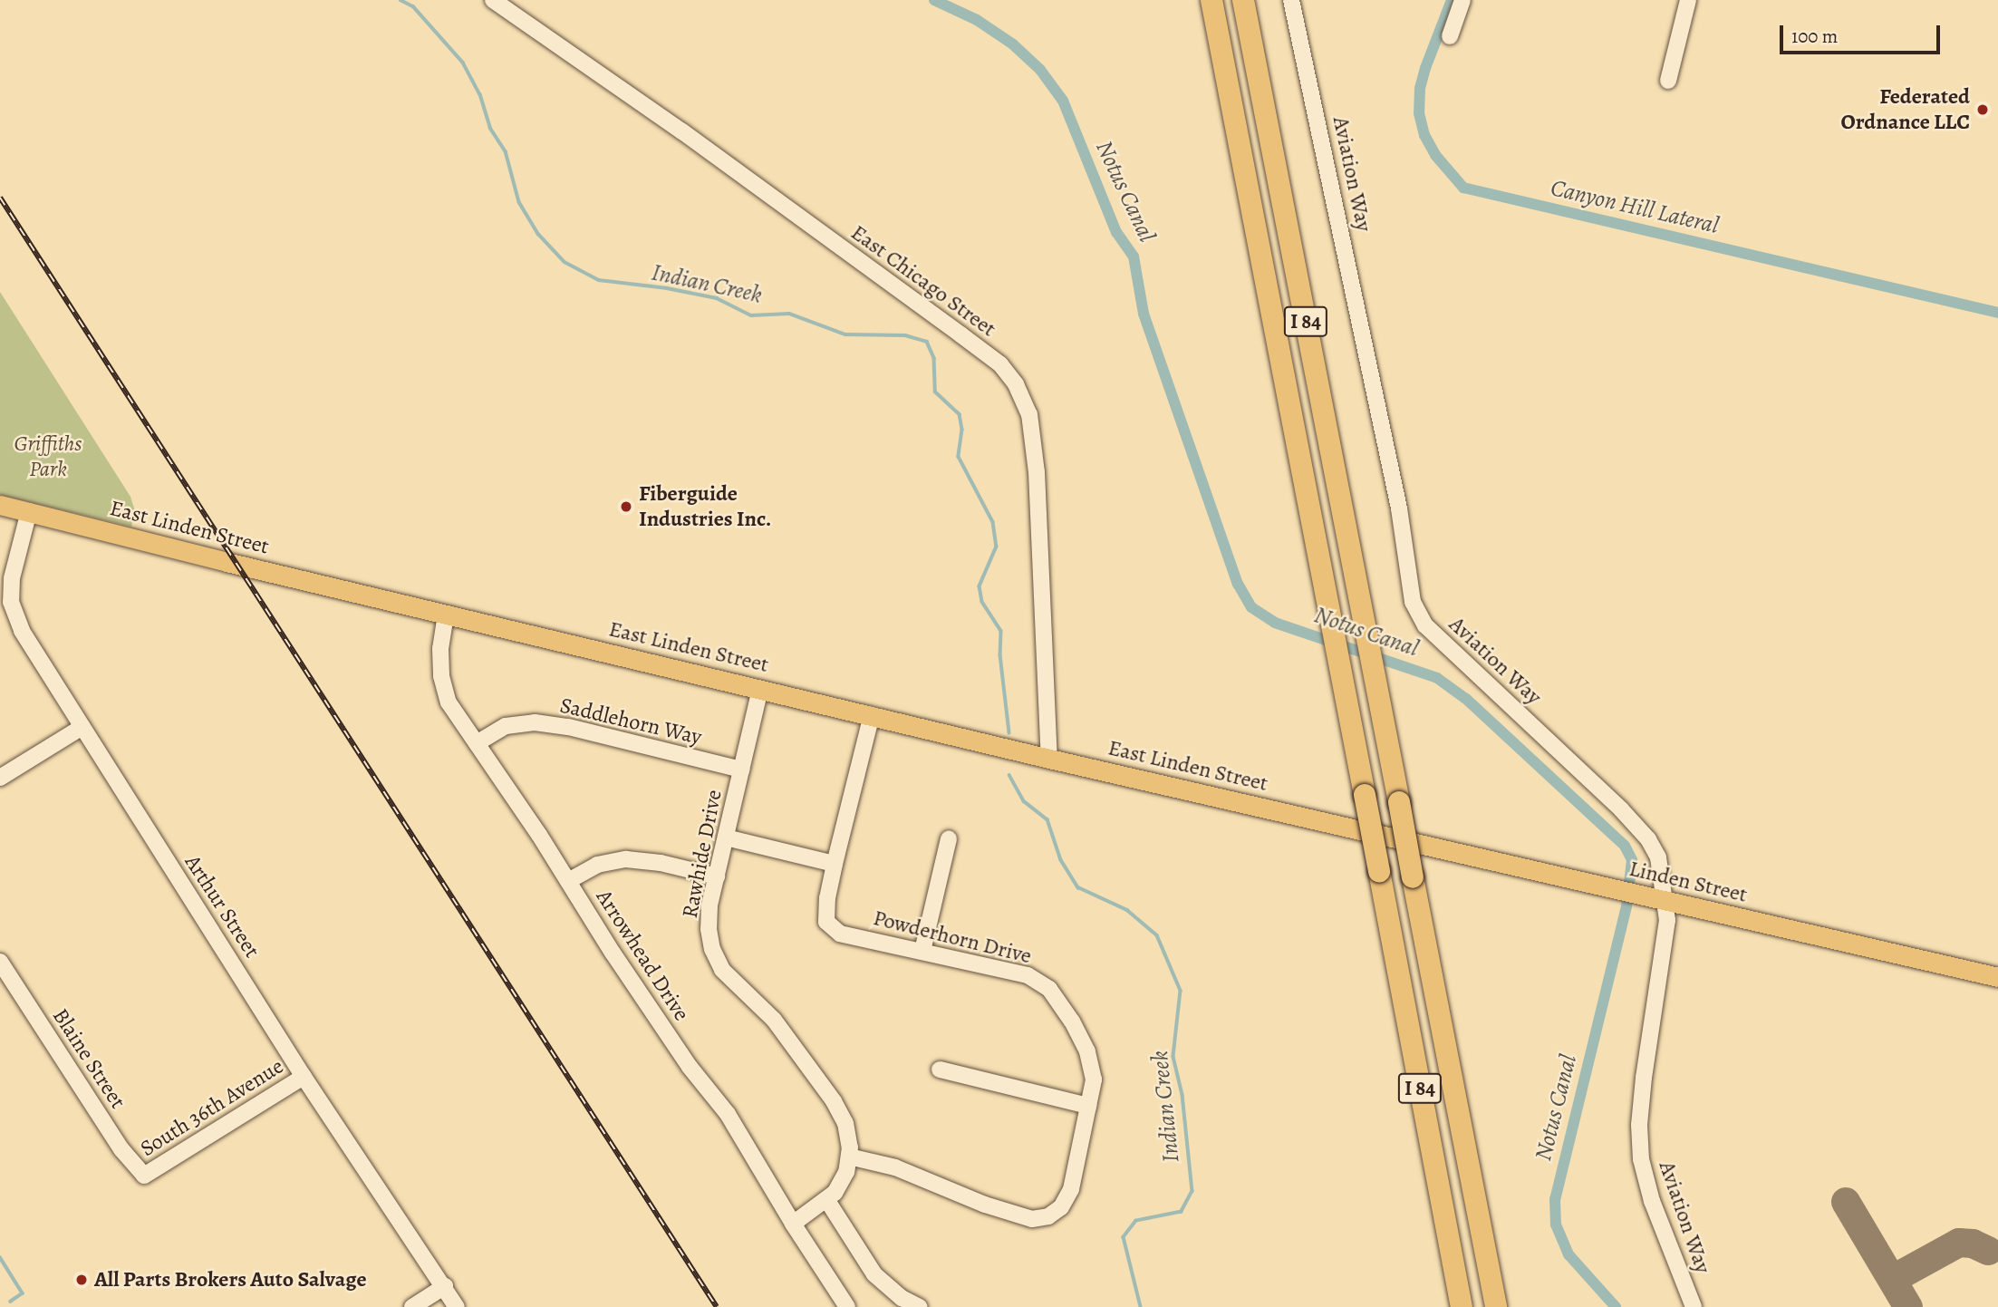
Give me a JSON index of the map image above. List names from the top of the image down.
{
  "streets": {
    "highway": ["I 84"],
    "main road": ["East Linden Street", "Linden Street"],
    "street": [
      "Aviation Way",
      "East Chicago Street",
      "Saddlehorn Way",
      "Rawhide Drive",
      "Arthur Street",
      "Powderhorn Drive",
      "Arrowhead Drive",
      "Blaine Street",
      "South 36th Avenue"
    ]
  },
  "crossings": [
    ["Aviation Way", "Linden Street"],
    ["East Chicago Street", "East Linden Street"],
    ["East Linden Street", "Rawhide Drive"],
    ["East Linden Street", "Linden Street"],
    ["East Linden Street", "Arthur Street"],
    ["East Linden Street", "Powderhorn Drive"],
    ["East Linden Street", "Arrowhead Drive"],
    ["Saddlehorn Way", "Rawhide Drive"],
    ["Saddlehorn Way", "Arrowhead Drive"],
    ["Rawhide Drive", "Powderhorn Drive"],
    ["Rawhide Drive", "Arrowhead Drive"],
    ["Arthur Street", "South 36th Avenue"],
    ["Blaine Street", "South 36th Avenue"]
  ],
  "water": ["Notus Canal", "Canyon Hill Lateral", "Indian Creek"],
  "parks": ["Griffiths Park"],
  "places": ["Federated Ordnance LLC", "Fiberguide Industries Inc.", "All Parts Brokers Auto Salvage"],
  "scale_bar": "100 m"
}
